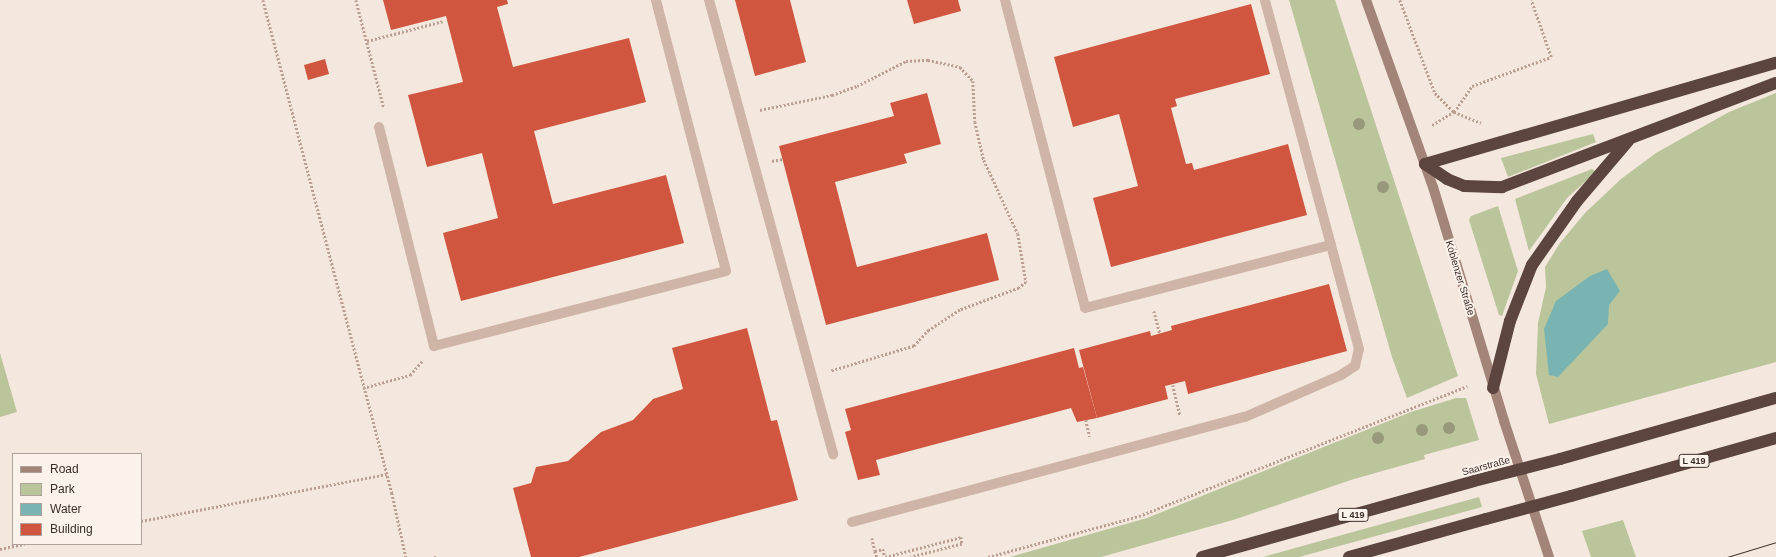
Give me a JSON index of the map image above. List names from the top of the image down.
{
  "streets": {
    "highway": ["L 419", "Saarstraße"],
    "main road": ["Koblenzer Straße"]
  },
  "legend": [
    "Road",
    "Park",
    "Water",
    "Building"
  ]
}
